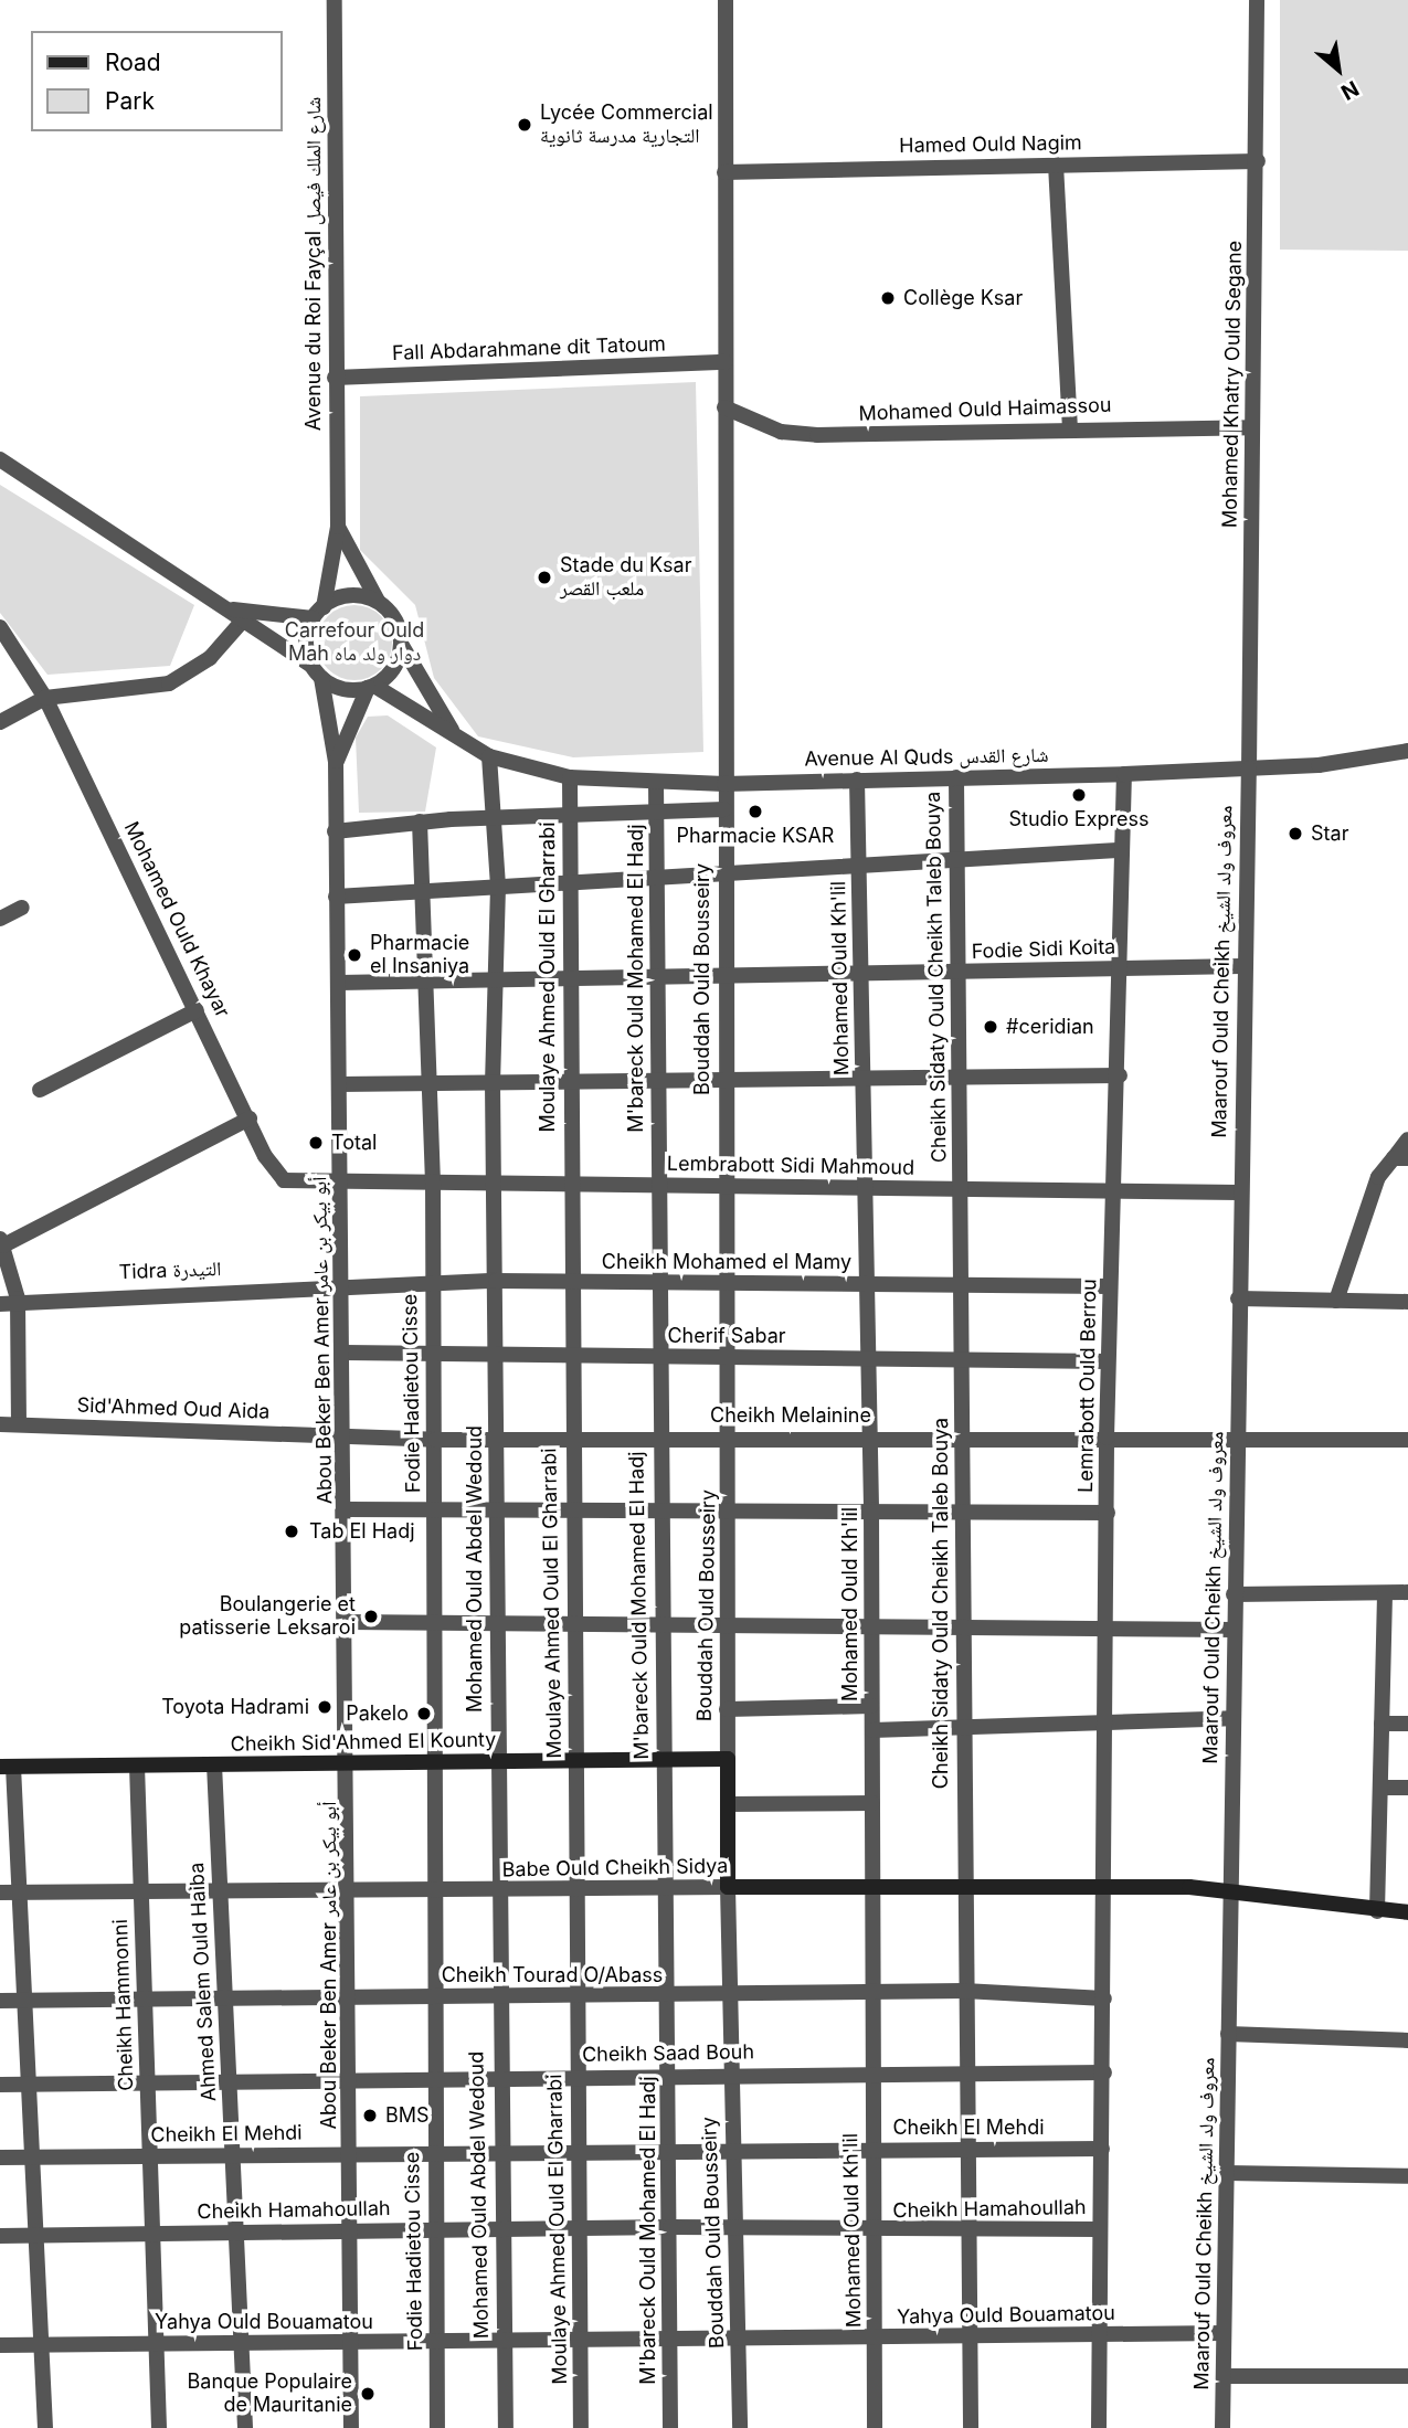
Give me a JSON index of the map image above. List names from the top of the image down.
{
  "streets": {
    "main road": ["Bouddah Ould Bousseiry", "Cheikh Sid'Ahmed El Kounty", "Babe Ould Cheikh Sidya"],
    "street": [
      "Hamed Ould Nagim",
      "Avenue du Roi Fayçal شارع الملك فيصل",
      "Fall Abdarahmane dit Tatoum",
      "Mohamed Khatry Ould Segane",
      "Mohamed Ould Haimassou",
      "Avenue Al Quds شارع القدس",
      "Mohamed Ould Khayar",
      "Fodie Sidi Koita",
      "Maarouf Ould Cheikh معروف ولد الشيخ",
      "Moulaye Ahmed Ould El Gharrabi",
      "Cheikh Sidaty Ould Cheikh Taleb Bouya",
      "M'bareck Ould Mohamed El Hadj",
      "Mohamed Ould Kh'lil",
      "Lembrabott Sidi Mahmoud",
      "Cheikh Mohamed el Mamy",
      "Tidra التيدرة",
      "Cherif Sabar",
      "Abou Beker Ben Amer أبو بيكر بن عامر",
      "Lemrabott Ould Berrou",
      "Fodie Hadietou Cisse",
      "Sid'Ahmed Oud Aida",
      "Cheikh Melainine",
      "Mohamed Ould Abdel Wedoud",
      "Cheikh Tourad O/Abass",
      "Ahmed Salem Ould Haiba",
      "Cheikh Hammonni",
      "Cheikh Saad Bouh",
      "Cheikh El Mehdi",
      "Cheikh Hamahoullah",
      "Yahya Ould Bouamatou"
    ]
  },
  "crossings": [
    ["Hamed Ould Nagim", "Mohamed Khatry Ould Segane"],
    ["Hamed Ould Nagim", "Bouddah Ould Bousseiry"],
    ["Avenue du Roi Fayçal شارع الملك فيصل", "Fall Abdarahmane dit Tatoum"],
    ["Avenue du Roi Fayçal شارع الملك فيصل", "Avenue Al Quds شارع القدس"],
    ["Avenue du Roi Fayçal شارع الملك فيصل", "Abou Beker Ben Amer أبو بيكر بن عامر"],
    ["Fall Abdarahmane dit Tatoum", "Bouddah Ould Bousseiry"],
    ["Mohamed Khatry Ould Segane", "Mohamed Ould Haimassou"],
    ["Mohamed Khatry Ould Segane", "Avenue Al Quds شارع القدس"],
    ["Mohamed Khatry Ould Segane", "Maarouf Ould Cheikh معروف ولد الشيخ"],
    ["Mohamed Ould Haimassou", "Bouddah Ould Bousseiry"],
    ["Avenue Al Quds شارع القدس", "Maarouf Ould Cheikh معروف ولد الشيخ"],
    ["Avenue Al Quds شارع القدس", "Moulaye Ahmed Ould El Gharrabi"],
    ["Avenue Al Quds شارع القدس", "Cheikh Sidaty Ould Cheikh Taleb Bouya"],
    ["Avenue Al Quds شارع القدس", "M'bareck Ould Mohamed El Hadj"],
    ["Avenue Al Quds شارع القدس", "Mohamed Ould Kh'lil"],
    ["Avenue Al Quds شارع القدس", "Bouddah Ould Bousseiry"],
    ["Avenue Al Quds شارع القدس", "Abou Beker Ben Amer أبو بيكر بن عامر"],
    ["Avenue Al Quds شارع القدس", "Lemrabott Ould Berrou"],
    ["Avenue Al Quds شارع القدس", "Mohamed Ould Abdel Wedoud"],
    ["Mohamed Ould Khayar", "Lembrabott Sidi Mahmoud"],
    ["Mohamed Ould Khayar", "Abou Beker Ben Amer أبو بيكر بن عامر"],
    ["Fodie Sidi Koita", "Maarouf Ould Cheikh معروف ولد الشيخ"],
    ["Fodie Sidi Koita", "Moulaye Ahmed Ould El Gharrabi"],
    ["Fodie Sidi Koita", "Cheikh Sidaty Ould Cheikh Taleb Bouya"],
    ["Fodie Sidi Koita", "M'bareck Ould Mohamed El Hadj"],
    ["Fodie Sidi Koita", "Mohamed Ould Kh'lil"],
    ["Fodie Sidi Koita", "Bouddah Ould Bousseiry"],
    ["Fodie Sidi Koita", "Abou Beker Ben Amer أبو بيكر بن عامر"],
    ["Fodie Sidi Koita", "Lemrabott Ould Berrou"],
    ["Fodie Sidi Koita", "Fodie Hadietou Cisse"],
    ["Fodie Sidi Koita", "Mohamed Ould Abdel Wedoud"],
    ["Maarouf Ould Cheikh معروف ولد الشيخ", "Lembrabott Sidi Mahmoud"],
    ["Maarouf Ould Cheikh معروف ولد الشيخ", "Cheikh Melainine"],
    ["Maarouf Ould Cheikh معروف ولد الشيخ", "Babe Ould Cheikh Sidya"],
    ["Maarouf Ould Cheikh معروف ولد الشيخ", "Yahya Ould Bouamatou"],
    ["Moulaye Ahmed Ould El Gharrabi", "Lembrabott Sidi Mahmoud"],
    ["Moulaye Ahmed Ould El Gharrabi", "Cheikh Mohamed el Mamy"],
    ["Moulaye Ahmed Ould El Gharrabi", "Cherif Sabar"],
    ["Moulaye Ahmed Ould El Gharrabi", "Cheikh Melainine"],
    ["Moulaye Ahmed Ould El Gharrabi", "Cheikh Sid'Ahmed El Kounty"],
    ["Moulaye Ahmed Ould El Gharrabi", "Babe Ould Cheikh Sidya"],
    ["Moulaye Ahmed Ould El Gharrabi", "Cheikh Tourad O/Abass"],
    ["Moulaye Ahmed Ould El Gharrabi", "Cheikh Saad Bouh"],
    ["Moulaye Ahmed Ould El Gharrabi", "Cheikh El Mehdi"],
    ["Moulaye Ahmed Ould El Gharrabi", "Cheikh Hamahoullah"],
    ["Moulaye Ahmed Ould El Gharrabi", "Yahya Ould Bouamatou"],
    ["Cheikh Sidaty Ould Cheikh Taleb Bouya", "Lembrabott Sidi Mahmoud"],
    ["Cheikh Sidaty Ould Cheikh Taleb Bouya", "Cheikh Mohamed el Mamy"],
    ["Cheikh Sidaty Ould Cheikh Taleb Bouya", "Cherif Sabar"],
    ["Cheikh Sidaty Ould Cheikh Taleb Bouya", "Cheikh Melainine"],
    ["Cheikh Sidaty Ould Cheikh Taleb Bouya", "Babe Ould Cheikh Sidya"],
    ["Cheikh Sidaty Ould Cheikh Taleb Bouya", "Cheikh Tourad O/Abass"],
    ["Cheikh Sidaty Ould Cheikh Taleb Bouya", "Cheikh Saad Bouh"],
    ["Cheikh Sidaty Ould Cheikh Taleb Bouya", "Cheikh El Mehdi"],
    ["Cheikh Sidaty Ould Cheikh Taleb Bouya", "Cheikh Hamahoullah"],
    ["Cheikh Sidaty Ould Cheikh Taleb Bouya", "Yahya Ould Bouamatou"],
    ["M'bareck Ould Mohamed El Hadj", "Lembrabott Sidi Mahmoud"],
    ["M'bareck Ould Mohamed El Hadj", "Cheikh Mohamed el Mamy"],
    ["M'bareck Ould Mohamed El Hadj", "Cherif Sabar"],
    ["M'bareck Ould Mohamed El Hadj", "Cheikh Melainine"],
    ["M'bareck Ould Mohamed El Hadj", "Cheikh Sid'Ahmed El Kounty"],
    ["M'bareck Ould Mohamed El Hadj", "Babe Ould Cheikh Sidya"],
    ["M'bareck Ould Mohamed El Hadj", "Cheikh Tourad O/Abass"],
    ["M'bareck Ould Mohamed El Hadj", "Cheikh Saad Bouh"],
    ["M'bareck Ould Mohamed El Hadj", "Cheikh El Mehdi"],
    ["M'bareck Ould Mohamed El Hadj", "Cheikh Hamahoullah"],
    ["M'bareck Ould Mohamed El Hadj", "Yahya Ould Bouamatou"],
    ["Mohamed Ould Kh'lil", "Lembrabott Sidi Mahmoud"],
    ["Mohamed Ould Kh'lil", "Cheikh Mohamed el Mamy"],
    ["Mohamed Ould Kh'lil", "Cherif Sabar"],
    ["Mohamed Ould Kh'lil", "Cheikh Melainine"],
    ["Mohamed Ould Kh'lil", "Babe Ould Cheikh Sidya"],
    ["Mohamed Ould Kh'lil", "Cheikh Tourad O/Abass"],
    ["Mohamed Ould Kh'lil", "Cheikh Saad Bouh"],
    ["Mohamed Ould Kh'lil", "Cheikh El Mehdi"],
    ["Mohamed Ould Kh'lil", "Cheikh Hamahoullah"],
    ["Mohamed Ould Kh'lil", "Yahya Ould Bouamatou"],
    ["Bouddah Ould Bousseiry", "Lembrabott Sidi Mahmoud"],
    ["Bouddah Ould Bousseiry", "Cheikh Mohamed el Mamy"],
    ["Bouddah Ould Bousseiry", "Cherif Sabar"],
    ["Bouddah Ould Bousseiry", "Cheikh Melainine"],
    ["Bouddah Ould Bousseiry", "Cheikh Sid'Ahmed El Kounty"],
    ["Bouddah Ould Bousseiry", "Babe Ould Cheikh Sidya"],
    ["Bouddah Ould Bousseiry", "Cheikh Tourad O/Abass"],
    ["Bouddah Ould Bousseiry", "Cheikh Saad Bouh"],
    ["Bouddah Ould Bousseiry", "Cheikh El Mehdi"],
    ["Bouddah Ould Bousseiry", "Cheikh Hamahoullah"],
    ["Bouddah Ould Bousseiry", "Yahya Ould Bouamatou"],
    ["Lembrabott Sidi Mahmoud", "Abou Beker Ben Amer أبو بيكر بن عامر"],
    ["Lembrabott Sidi Mahmoud", "Lemrabott Ould Berrou"],
    ["Lembrabott Sidi Mahmoud", "Fodie Hadietou Cisse"],
    ["Lembrabott Sidi Mahmoud", "Mohamed Ould Abdel Wedoud"],
    ["Cheikh Mohamed el Mamy", "Tidra التيدرة"],
    ["Cheikh Mohamed el Mamy", "Abou Beker Ben Amer أبو بيكر بن عامر"],
    ["Cheikh Mohamed el Mamy", "Lemrabott Ould Berrou"],
    ["Cheikh Mohamed el Mamy", "Fodie Hadietou Cisse"],
    ["Cheikh Mohamed el Mamy", "Mohamed Ould Abdel Wedoud"],
    ["Tidra التيدرة", "Abou Beker Ben Amer أبو بيكر بن عامر"],
    ["Cherif Sabar", "Abou Beker Ben Amer أبو بيكر بن عامر"],
    ["Cherif Sabar", "Lemrabott Ould Berrou"],
    ["Cherif Sabar", "Fodie Hadietou Cisse"],
    ["Cherif Sabar", "Mohamed Ould Abdel Wedoud"],
    ["Abou Beker Ben Amer أبو بيكر بن عامر", "Sid'Ahmed Oud Aida"],
    ["Abou Beker Ben Amer أبو بيكر بن عامر", "Cheikh Melainine"],
    ["Abou Beker Ben Amer أبو بيكر بن عامر", "Cheikh Sid'Ahmed El Kounty"],
    ["Abou Beker Ben Amer أبو بيكر بن عامر", "Babe Ould Cheikh Sidya"],
    ["Abou Beker Ben Amer أبو بيكر بن عامر", "Cheikh Tourad O/Abass"],
    ["Abou Beker Ben Amer أبو بيكر بن عامر", "Cheikh Saad Bouh"],
    ["Abou Beker Ben Amer أبو بيكر بن عامر", "Cheikh El Mehdi"],
    ["Abou Beker Ben Amer أبو بيكر بن عامر", "Cheikh Hamahoullah"],
    ["Abou Beker Ben Amer أبو بيكر بن عامر", "Yahya Ould Bouamatou"],
    ["Lemrabott Ould Berrou", "Cheikh Melainine"],
    ["Lemrabott Ould Berrou", "Babe Ould Cheikh Sidya"],
    ["Lemrabott Ould Berrou", "Cheikh Tourad O/Abass"],
    ["Lemrabott Ould Berrou", "Cheikh Saad Bouh"],
    ["Lemrabott Ould Berrou", "Cheikh El Mehdi"],
    ["Lemrabott Ould Berrou", "Cheikh Hamahoullah"],
    ["Lemrabott Ould Berrou", "Yahya Ould Bouamatou"],
    ["Fodie Hadietou Cisse", "Cheikh Melainine"],
    ["Fodie Hadietou Cisse", "Cheikh Sid'Ahmed El Kounty"],
    ["Fodie Hadietou Cisse", "Babe Ould Cheikh Sidya"],
    ["Fodie Hadietou Cisse", "Cheikh Tourad O/Abass"],
    ["Fodie Hadietou Cisse", "Cheikh Saad Bouh"],
    ["Fodie Hadietou Cisse", "Cheikh El Mehdi"],
    ["Fodie Hadietou Cisse", "Cheikh Hamahoullah"],
    ["Fodie Hadietou Cisse", "Yahya Ould Bouamatou"],
    ["Sid'Ahmed Oud Aida", "Cheikh Melainine"],
    ["Cheikh Melainine", "Mohamed Ould Abdel Wedoud"],
    ["Mohamed Ould Abdel Wedoud", "Cheikh Sid'Ahmed El Kounty"],
    ["Mohamed Ould Abdel Wedoud", "Babe Ould Cheikh Sidya"],
    ["Mohamed Ould Abdel Wedoud", "Cheikh Tourad O/Abass"],
    ["Mohamed Ould Abdel Wedoud", "Cheikh Saad Bouh"],
    ["Mohamed Ould Abdel Wedoud", "Cheikh El Mehdi"],
    ["Mohamed Ould Abdel Wedoud", "Cheikh Hamahoullah"],
    ["Mohamed Ould Abdel Wedoud", "Yahya Ould Bouamatou"],
    ["Cheikh Sid'Ahmed El Kounty", "Ahmed Salem Ould Haiba"],
    ["Cheikh Sid'Ahmed El Kounty", "Cheikh Hammonni"],
    ["Babe Ould Cheikh Sidya", "Ahmed Salem Ould Haiba"],
    ["Babe Ould Cheikh Sidya", "Cheikh Hammonni"],
    ["Cheikh Tourad O/Abass", "Ahmed Salem Ould Haiba"],
    ["Cheikh Tourad O/Abass", "Cheikh Hammonni"],
    ["Ahmed Salem Ould Haiba", "Cheikh Saad Bouh"],
    ["Ahmed Salem Ould Haiba", "Cheikh El Mehdi"],
    ["Ahmed Salem Ould Haiba", "Cheikh Hamahoullah"],
    ["Ahmed Salem Ould Haiba", "Yahya Ould Bouamatou"],
    ["Cheikh Hammonni", "Cheikh Saad Bouh"],
    ["Cheikh Hammonni", "Cheikh El Mehdi"],
    ["Cheikh Hammonni", "Cheikh Hamahoullah"],
    ["Cheikh Hammonni", "Yahya Ould Bouamatou"]
  ],
  "parks": ["Carrefour Ould Mah دوار ولد ماه"],
  "places": [
    "Lycée Commercial التجارية مدرسة ثانوية",
    "Collège Ksar",
    "Stade du Ksar ملعب القصر",
    "Studio Express",
    "Pharmacie KSAR",
    "Star",
    "Pharmacie el Insaniya",
    "#ceridian",
    "Total",
    "Tab El Hadj",
    "Boulangerie et patisserie Leksaroi",
    "Toyota Hadrami",
    "Pakelo",
    "BMS",
    "Banque Populaire de Mauritanie"
  ],
  "legend": ["Road", "Park"],
  "north": "bottom right"
}
